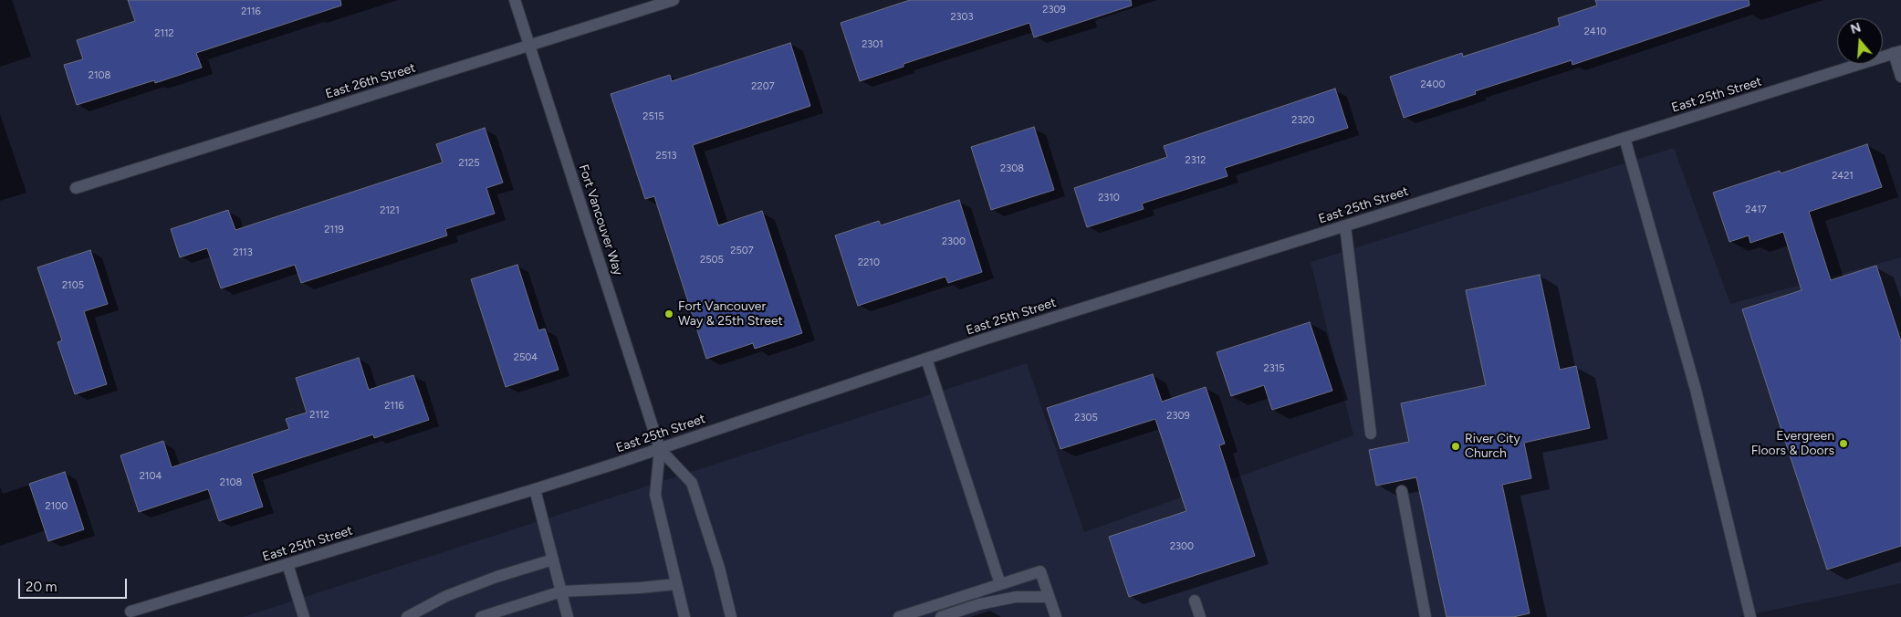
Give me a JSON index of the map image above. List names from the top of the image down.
{
  "streets": {
    "street": ["East 26th Street", "East 25th Street", "Fort Vancouver Way"]
  },
  "crossings": [
    ["East 26th Street", "Fort Vancouver Way"],
    ["East 25th Street", "Fort Vancouver Way"]
  ],
  "places": ["Fort Vancouver Way & 25th Street", "Evergreen Floors & Doors", "River City Church"],
  "house_numbers": [
    "2309",
    "2116",
    "2303",
    "2410",
    "2112",
    "2301",
    "2108",
    "2400",
    "2207",
    "2515",
    "2320",
    "2513",
    "2312",
    "2125",
    "2308",
    "2421",
    "2310",
    "2417",
    "2121",
    "2119",
    "2300",
    "2507",
    "2113",
    "2505",
    "2210",
    "2105",
    "2504",
    "2315",
    "2116",
    "2112",
    "2309",
    "2305",
    "2104",
    "2108",
    "2100",
    "2300"
  ],
  "scale_bar": "20 m",
  "north": "top"
}
